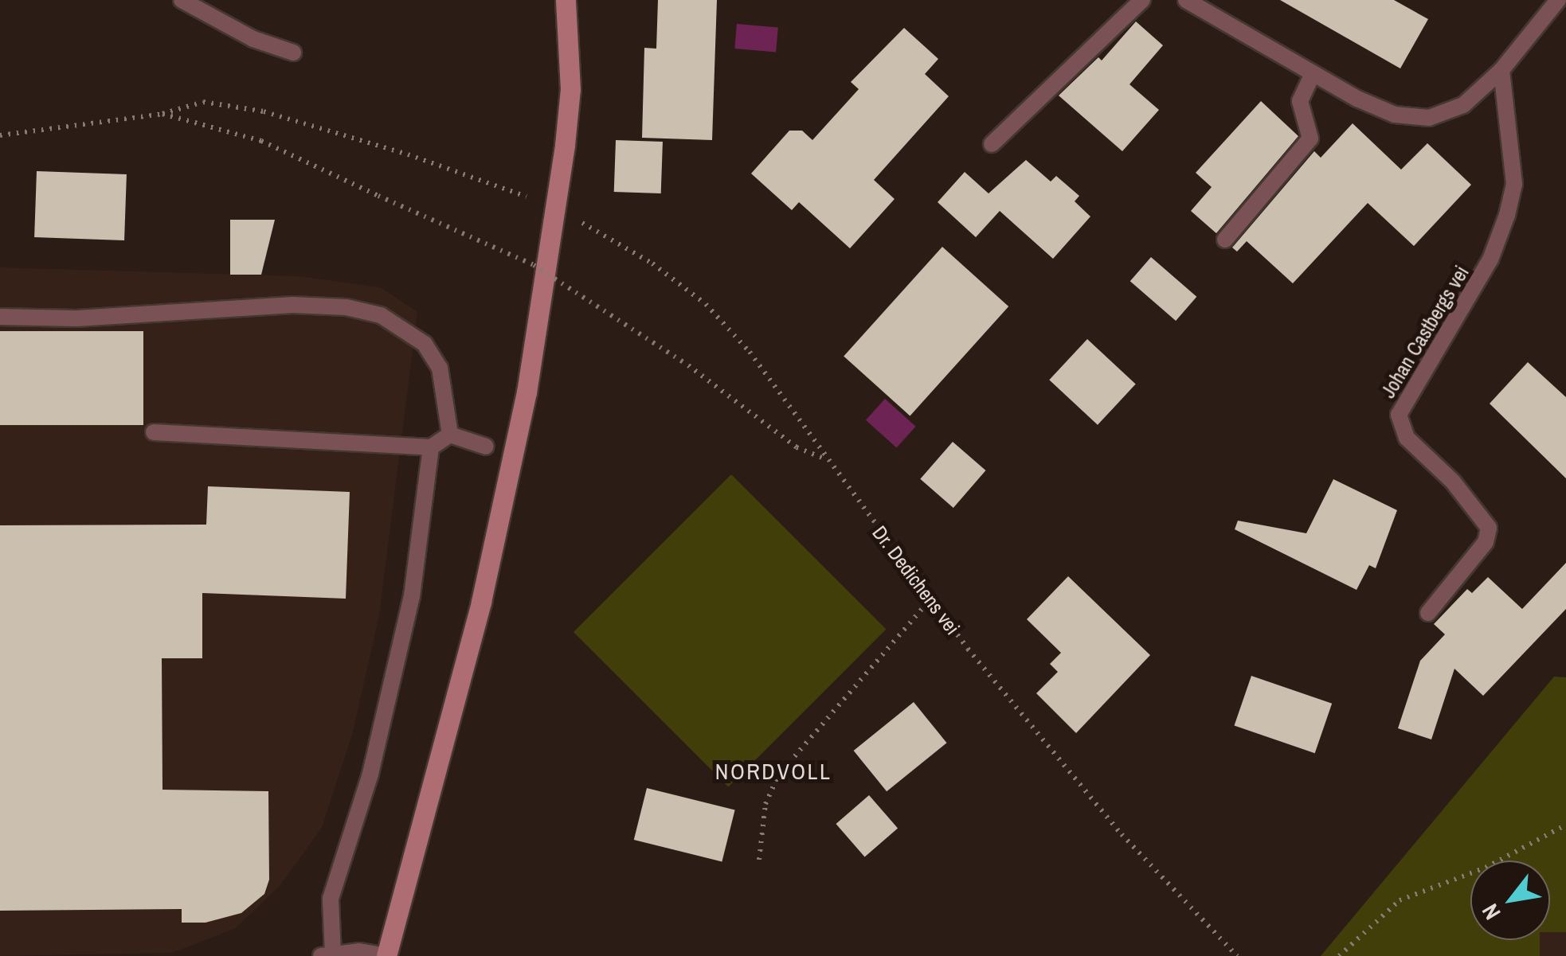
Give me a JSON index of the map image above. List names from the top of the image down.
{
  "streets": {
    "lane": ["Johan Castbergs vei"],
    "path": ["Dr. Dedichens vei"]
  },
  "districts": ["NORDVOLL"],
  "north": "bottom left"
}
